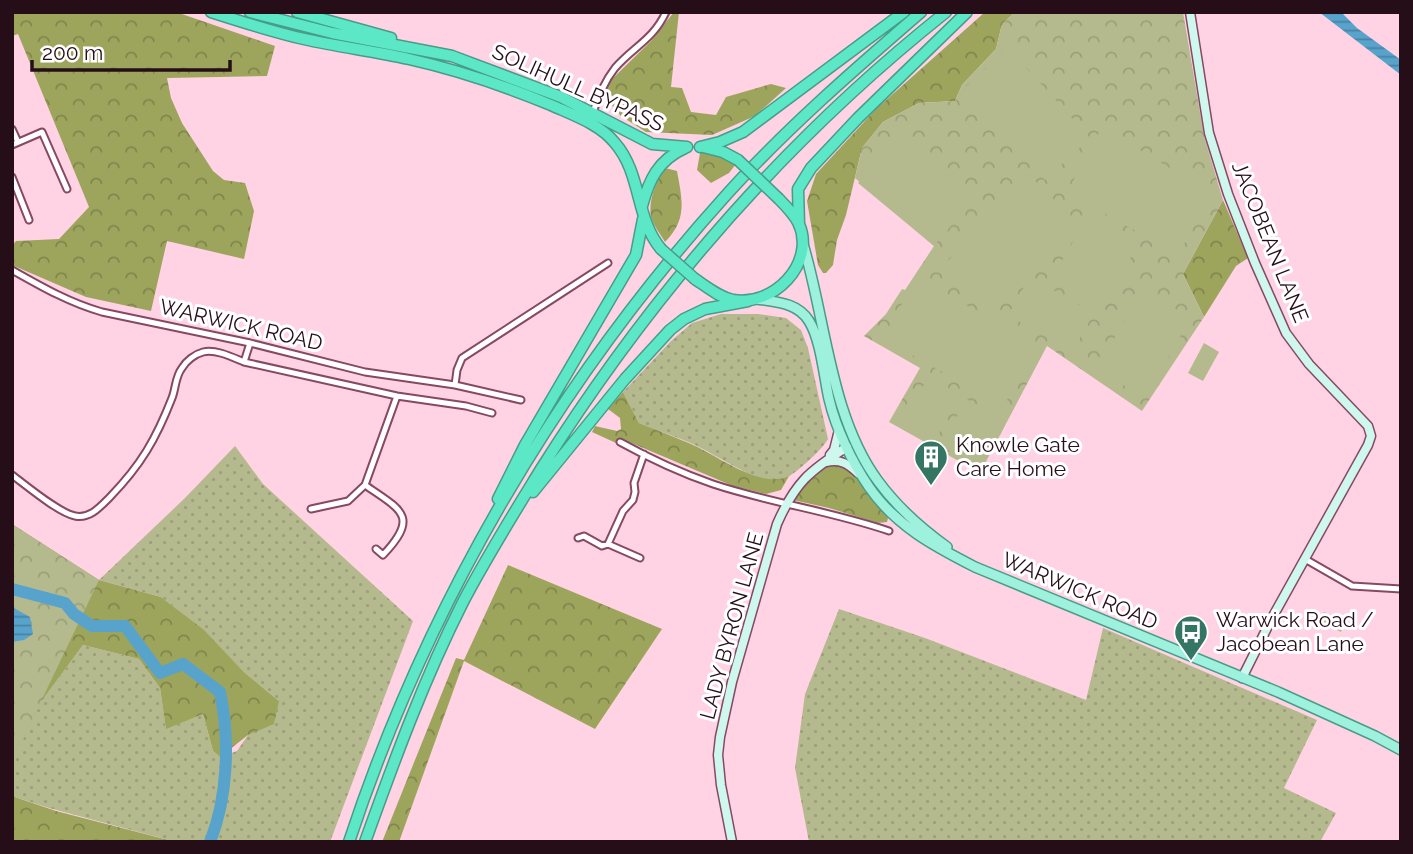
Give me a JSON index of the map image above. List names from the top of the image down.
{
  "streets": {
    "highway": ["SOLIHULL BYPASS"],
    "main road": ["WARWICK ROAD"],
    "street": ["JACOBEAN LANE", "LADY BYRON LANE"]
  },
  "crossings": [
    ["JACOBEAN LANE", "WARWICK ROAD"]
  ],
  "places": {
    "building": ["Knowle Gate Care Home"],
    "bus stop": ["Warwick Road / Jacobean Lane"]
  },
  "scale_bar": "200 m"
}
